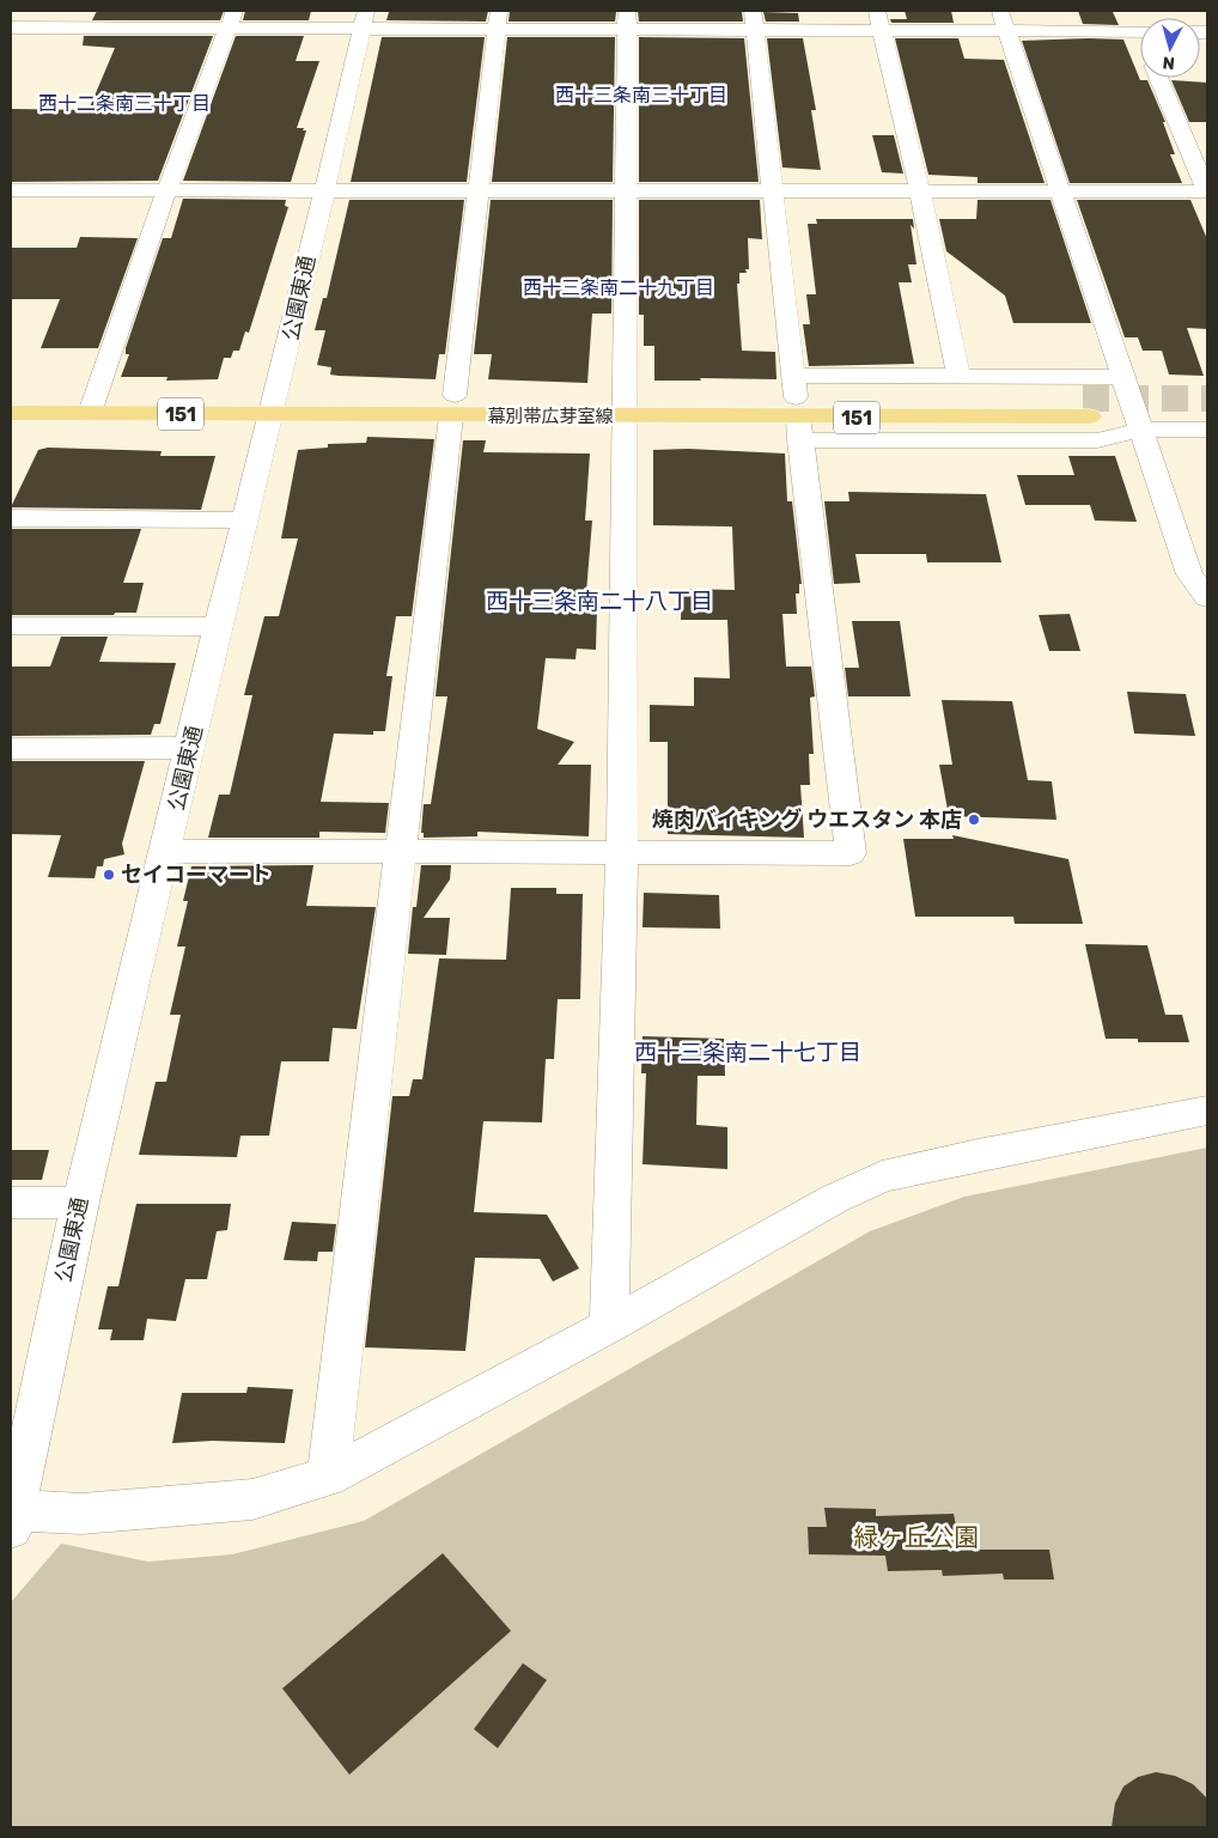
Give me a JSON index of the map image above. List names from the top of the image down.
{
  "streets": {
    "main road": ["151", "幕別帯広芽室線"],
    "street": ["公園東通"]
  },
  "crossings": [
    ["公園東通", "幕別帯広芽室線"]
  ],
  "districts": [
    "西十三条南三十丁目",
    "西十二条南三十丁目",
    "西十三条南二十九丁目",
    "西十三条南二十八丁目",
    "西十三条南二十七丁目"
  ],
  "parks": ["緑ヶ丘公園"],
  "places": ["焼肉バイキング ウエスタン 本店", "セイコーマート"],
  "north": "bottom"
}
